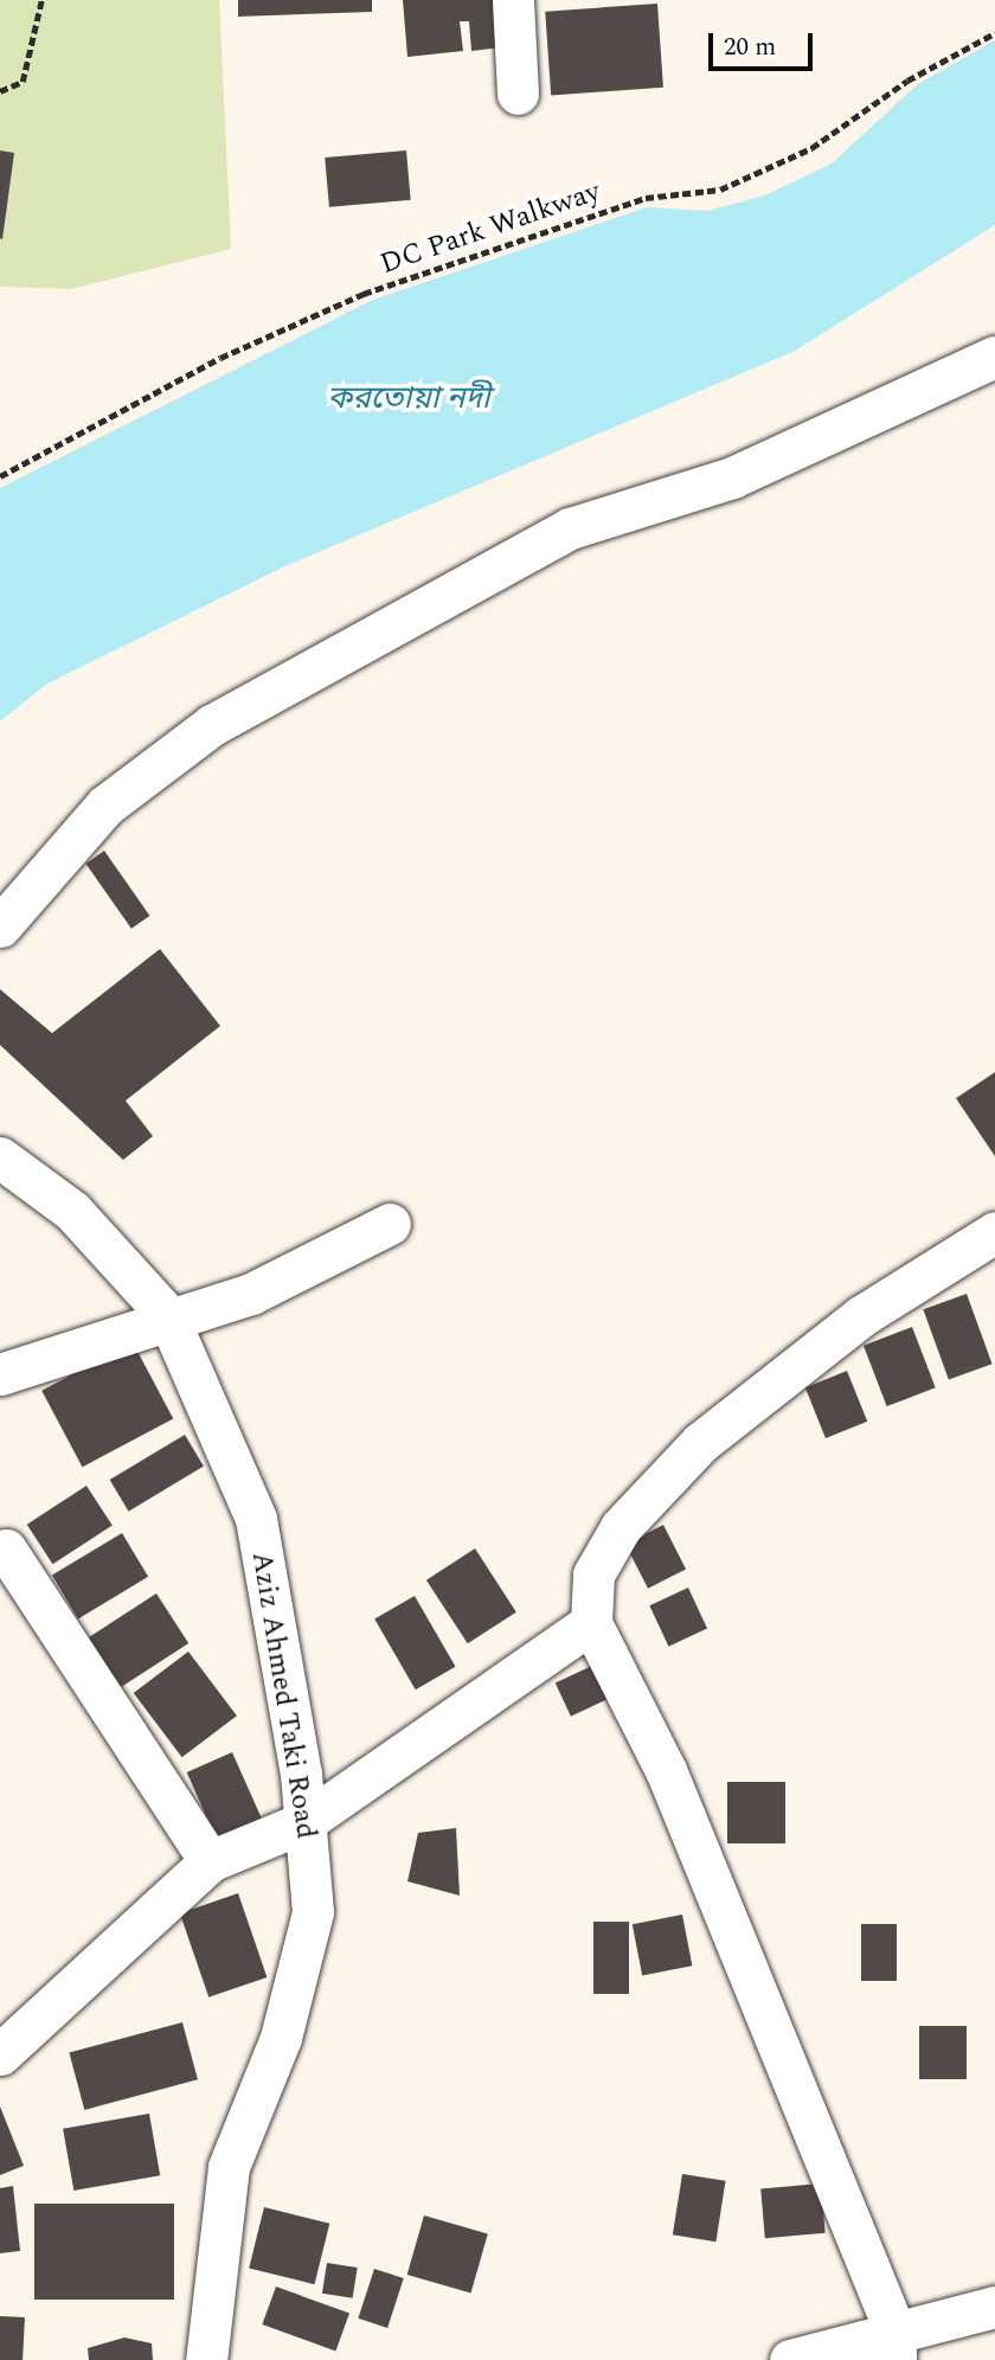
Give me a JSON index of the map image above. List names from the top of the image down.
{
  "streets": {
    "street": ["Aziz Ahmed Taki Road"],
    "path": ["DC Park Walkway"]
  },
  "water": ["করতোয়া নদী"],
  "scale_bar": "20 m"
}
